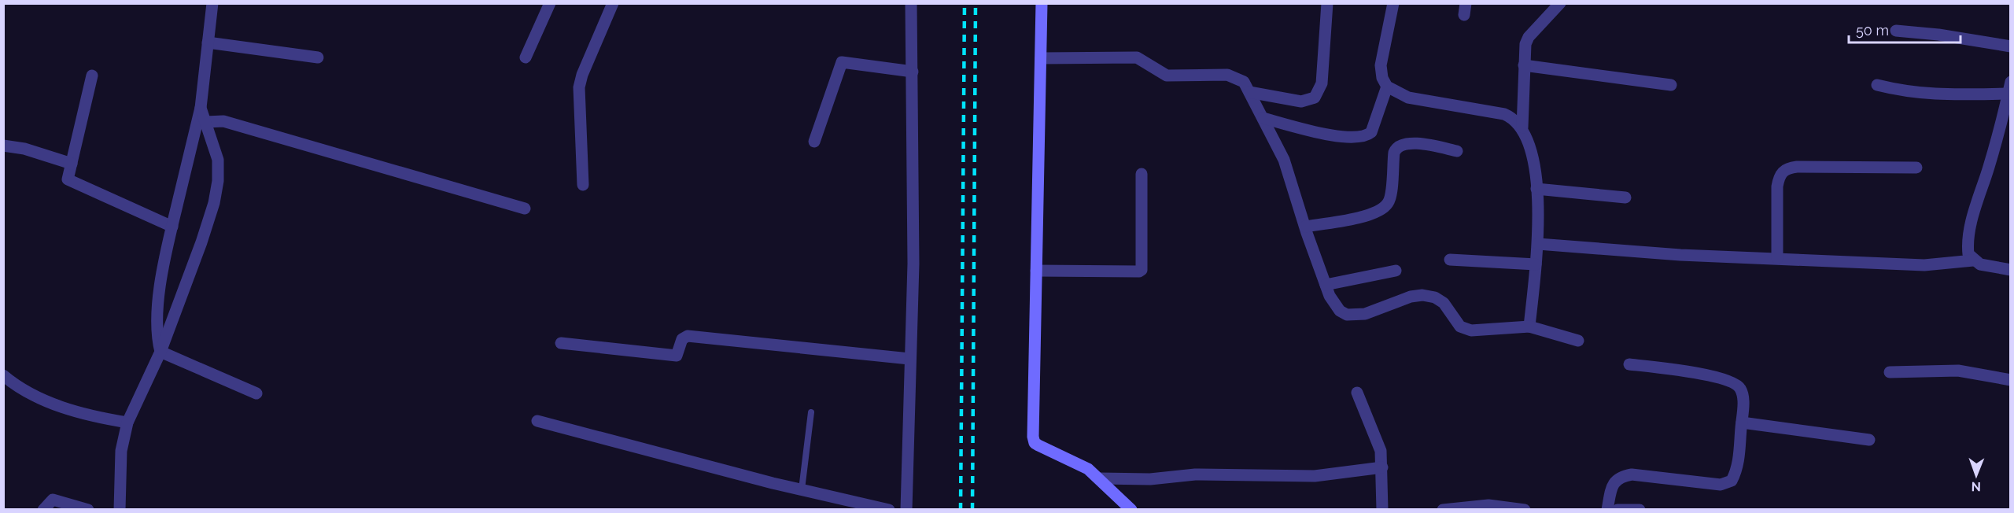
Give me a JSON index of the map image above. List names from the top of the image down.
{
  "scale_bar": "50 m",
  "north": "bottom"
}
